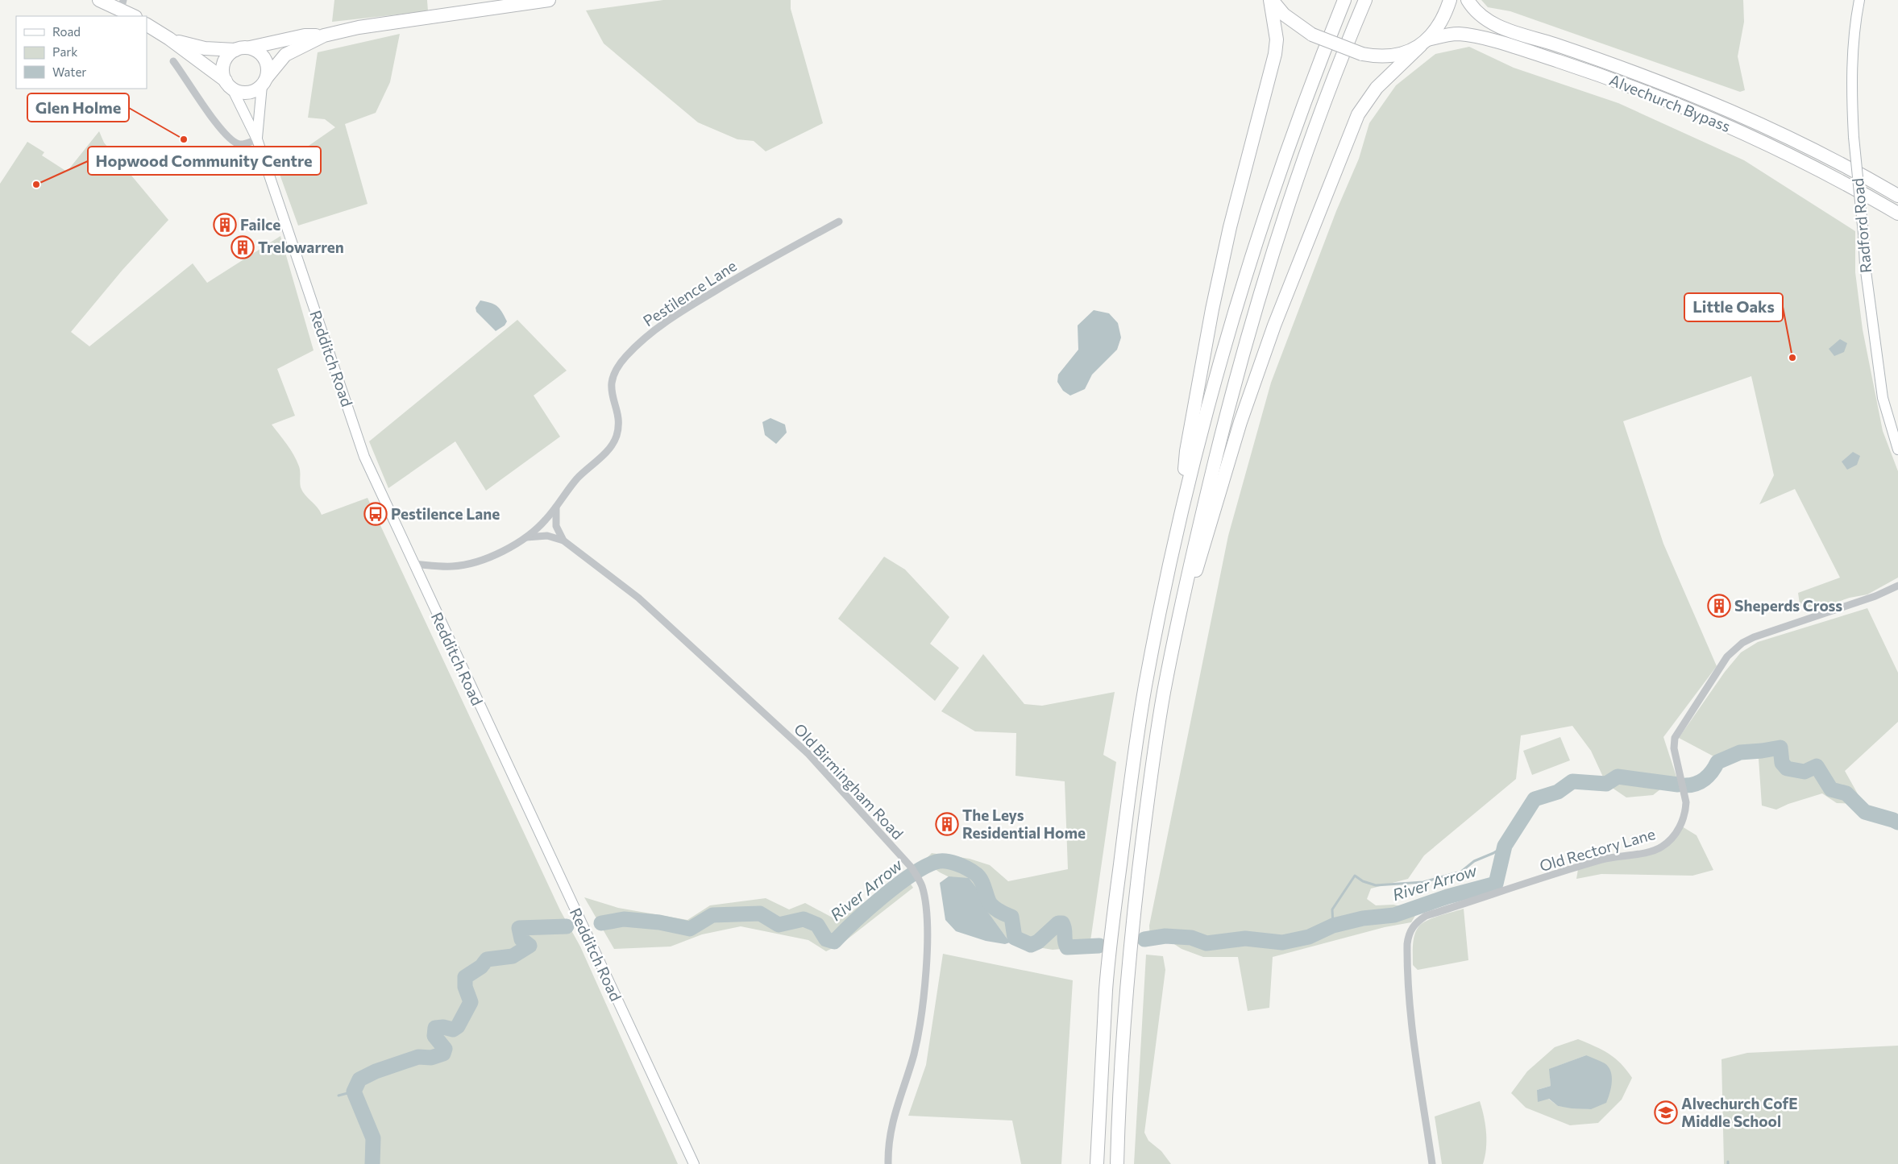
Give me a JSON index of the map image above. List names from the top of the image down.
{
  "streets": {
    "highway": ["Alvechurch Bypass", "Redditch Road"],
    "main road": ["Radford Road"],
    "street": ["Pestilence Lane", "Old Birmingham Road", "Old Rectory Lane"]
  },
  "crossings": [
    ["Pestilence Lane", "Old Birmingham Road"]
  ],
  "water": ["River Arrow"],
  "places": {
    "other": ["Glen Holme", "Hopwood Community Centre", "Little Oaks"],
    "building": [
      "Failce",
      "Trelowarren",
      "Sheperds Cross",
      "The Leys Residential Home"
    ],
    "bus stop": ["Pestilence Lane"],
    "school or university": ["Alvechurch CofE Middle School"]
  },
  "legend": ["Road", "Park", "Water"]
}
